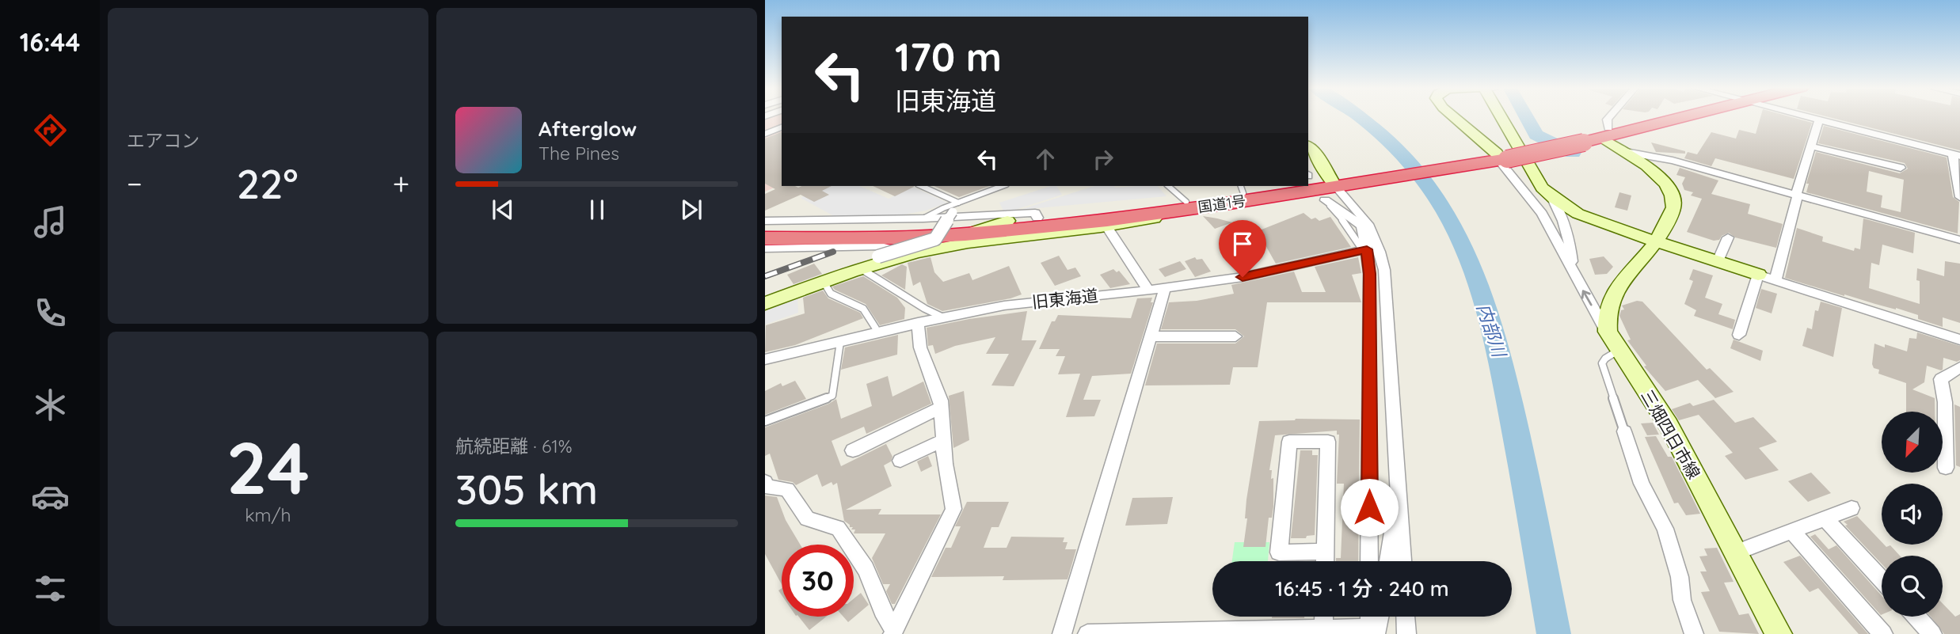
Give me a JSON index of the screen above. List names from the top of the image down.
{
  "streets": {
    "highway": ["国道1号"],
    "main road": ["三畑四日市線"],
    "street": ["旧東海道"]
  },
  "crossings": [
    ["国道1号", "三畑四日市線"]
  ],
  "water": ["内部川"],
  "north": "bottom left",
  "page": {
    "tabs": "16:44",
    "tile": [
      "エアコン",
      ["24", "km/h"],
      ["航続距離 · 61%", "305 km"]
    ],
    "turn": ["170 m", "旧東海道"],
    "song": ["Afterglow", "The Pines"],
    "heat": ["−", "22°", "+"],
    "limit": "30",
    "trip": "16:45 · 1 分 · 240 m"
  }
}
